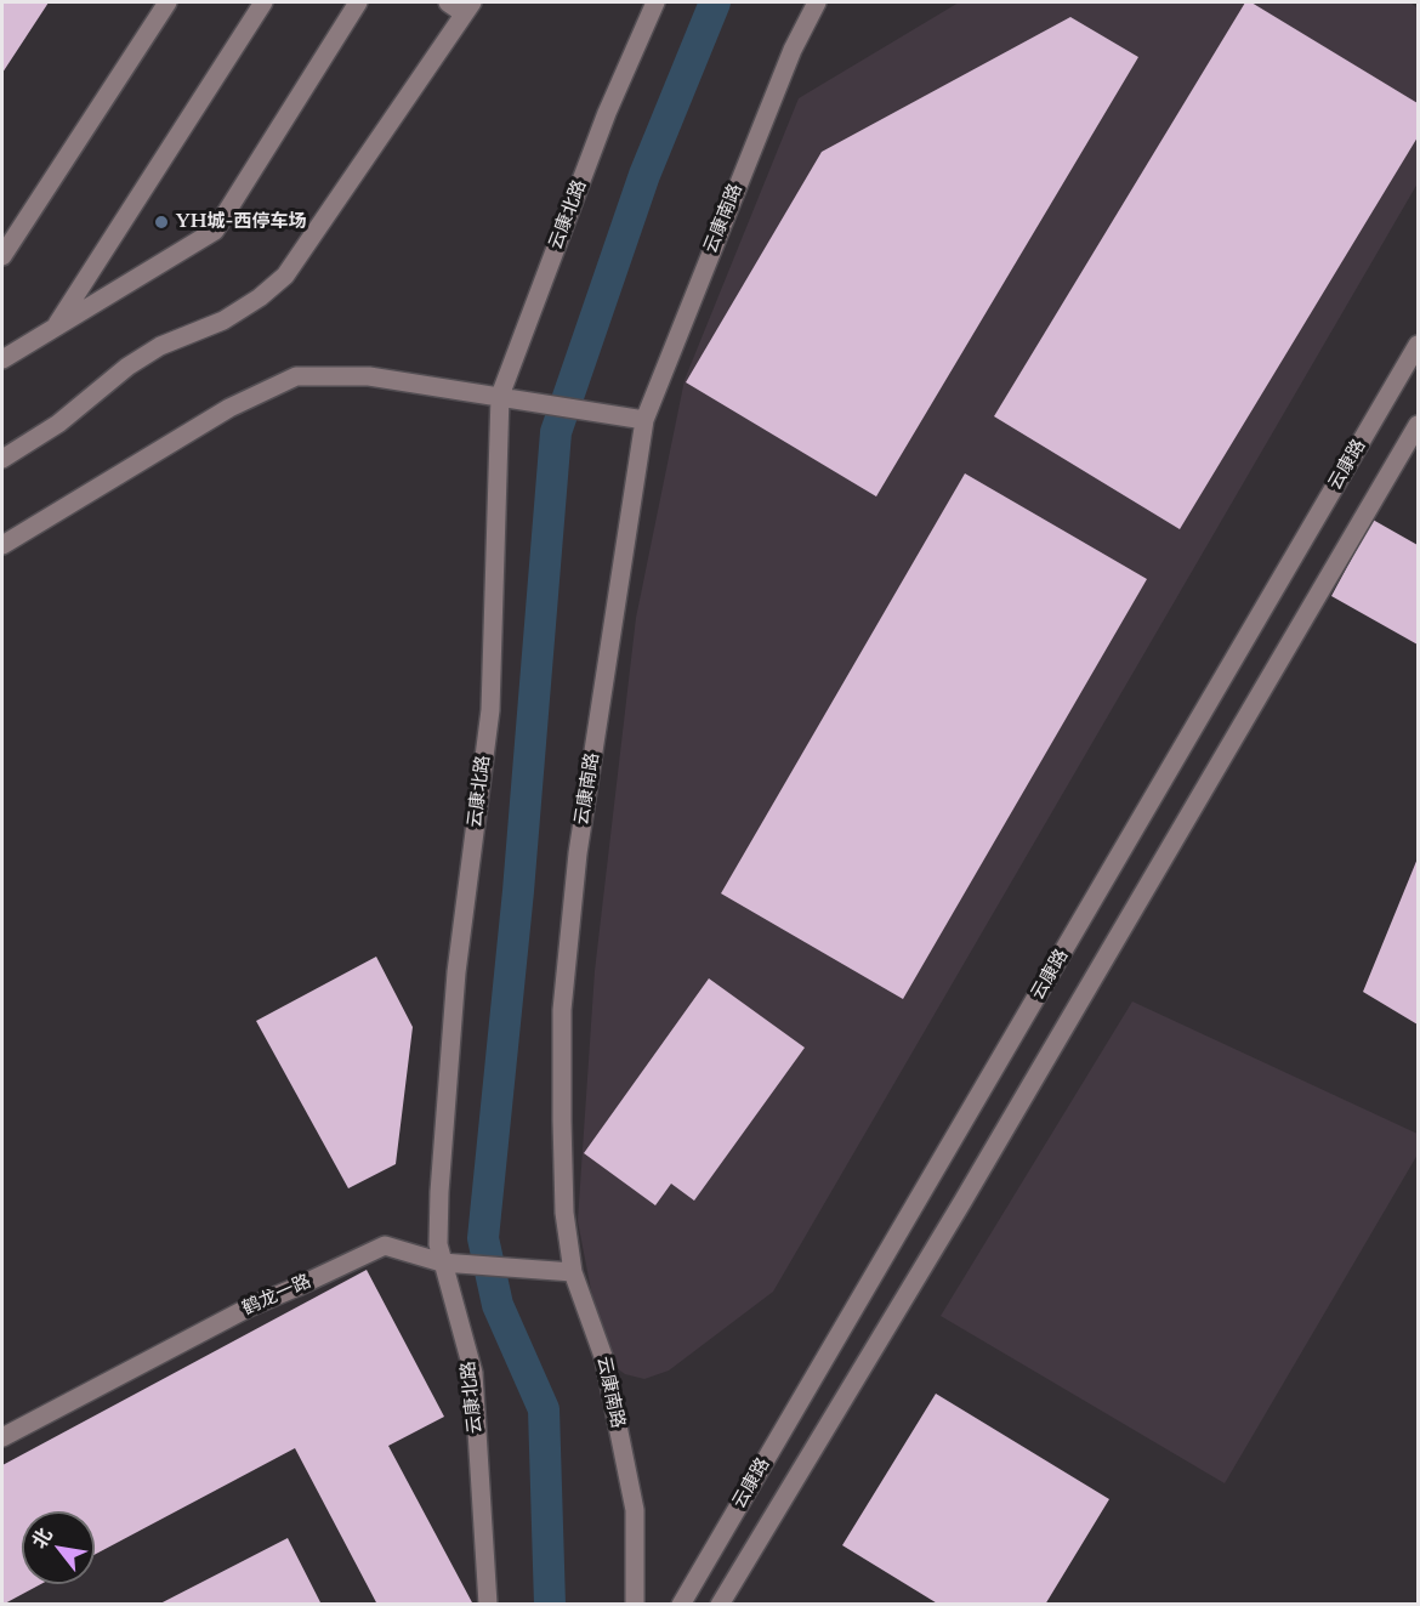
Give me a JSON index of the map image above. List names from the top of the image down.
{
  "streets": {
    "street": [
      "云康北路",
      "云康南路",
      "云康路",
      "鹤龙一路"
    ]
  },
  "crossings": [
    ["云康北路", "鹤龙一路"],
    ["云康南路", "鹤龙一路"]
  ],
  "places": ["YH城-西停车场"],
  "north": "top left"
}
